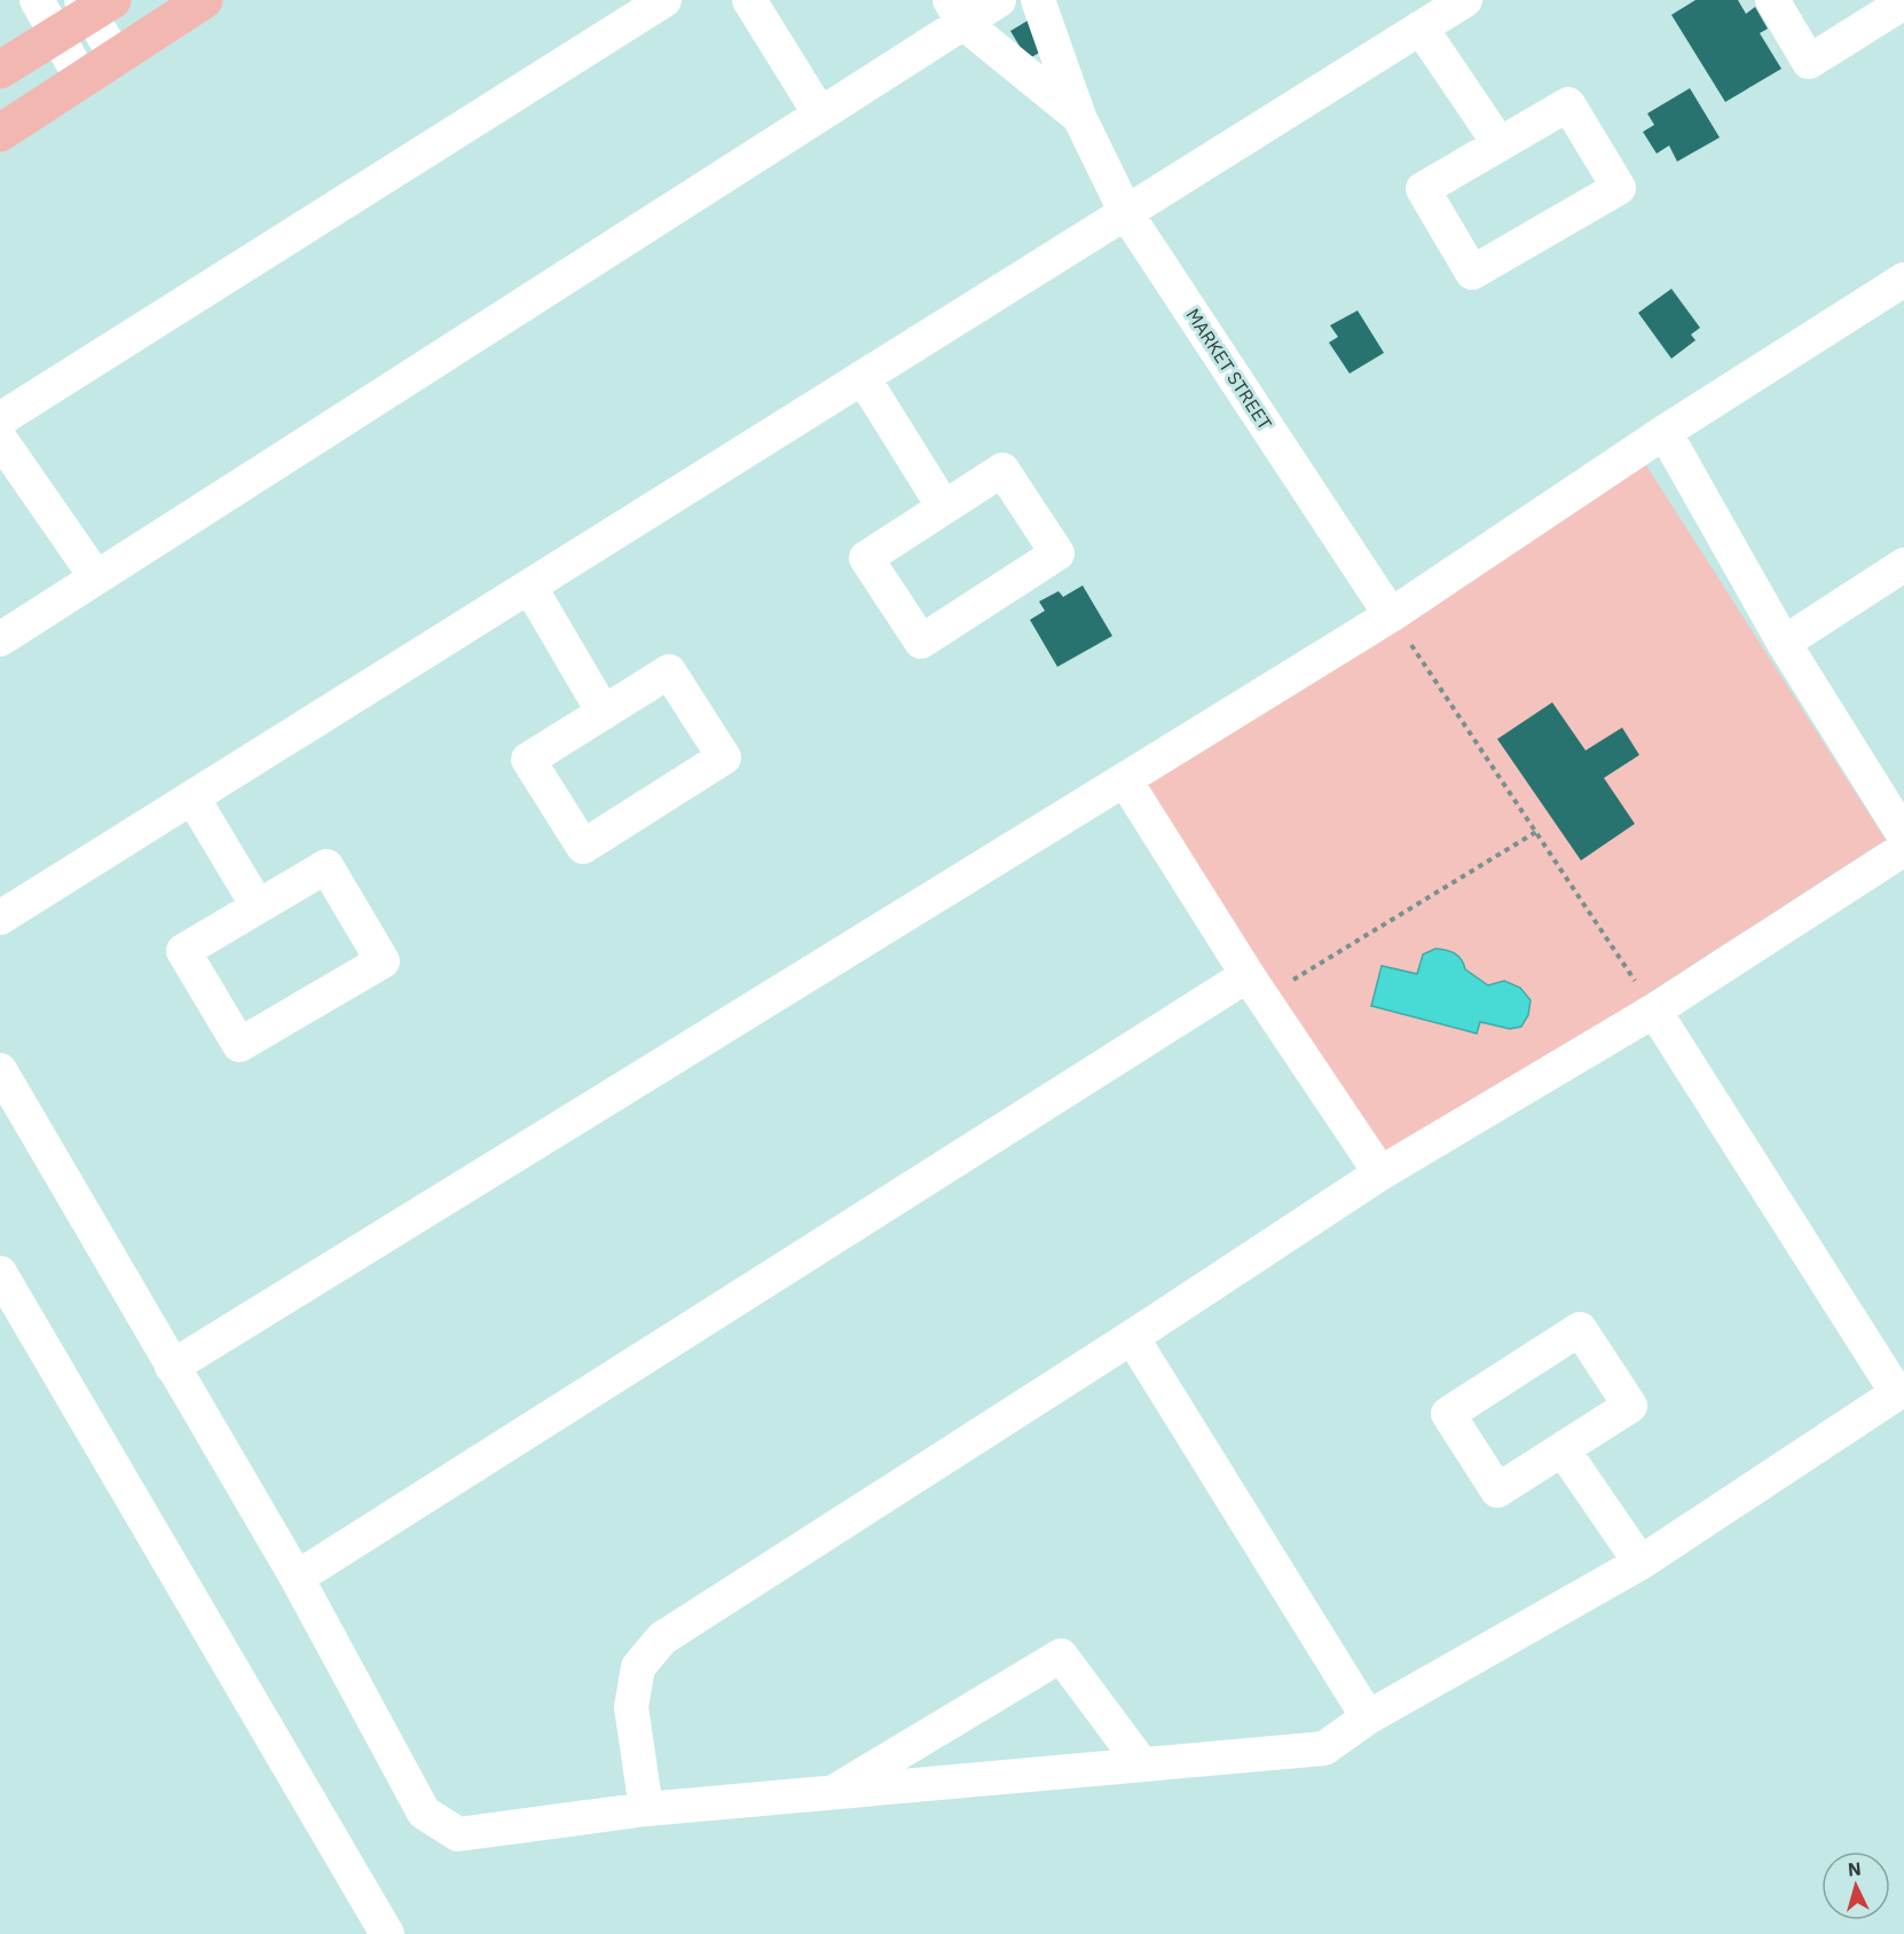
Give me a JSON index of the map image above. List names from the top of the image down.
{
  "streets": {
    "street": ["MARKET STREET"]
  },
  "north": "top"
}
